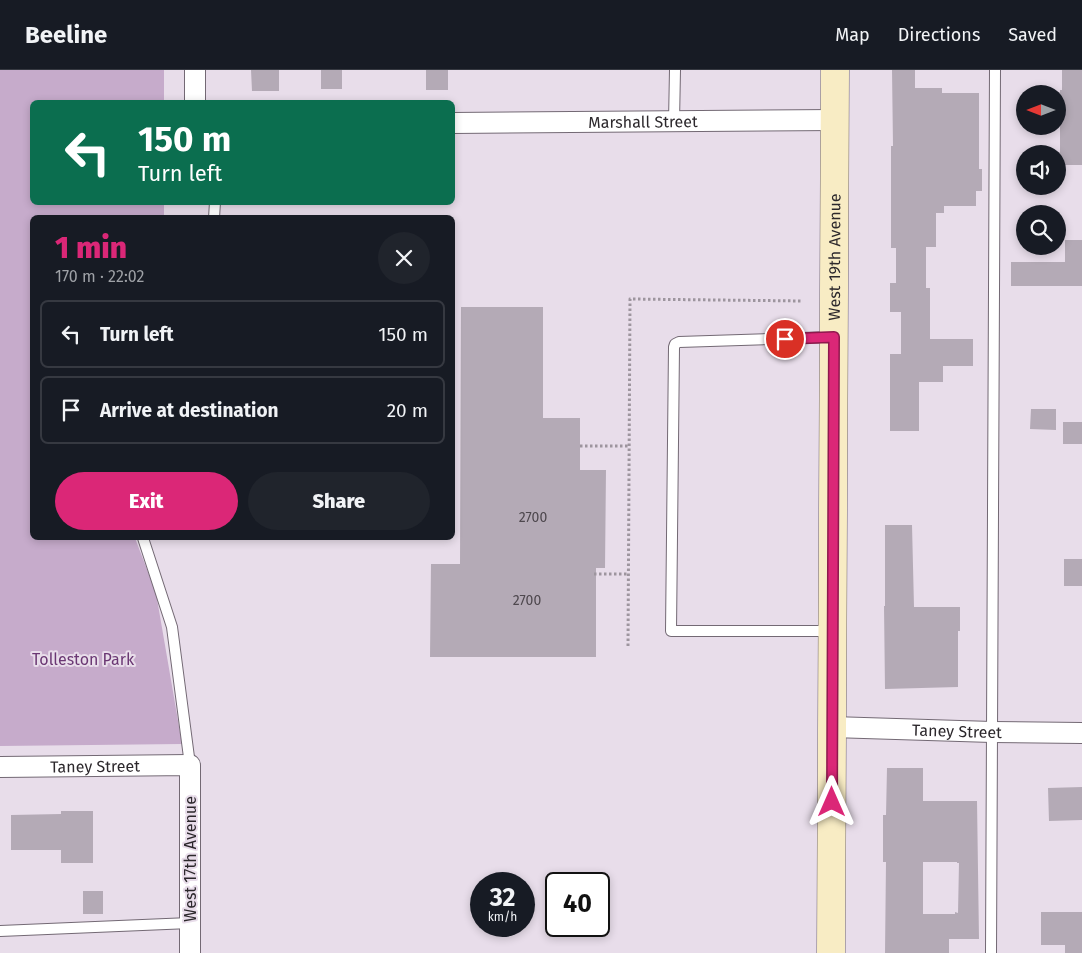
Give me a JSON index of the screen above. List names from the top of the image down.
{
  "streets": {
    "street": [
      "Marshall Street",
      "West 19th Avenue",
      "Taney Street",
      "West 17th Avenue"
    ]
  },
  "crossings": [
    ["Marshall Street", "West 19th Avenue"],
    ["West 19th Avenue", "Taney Street"],
    ["Taney Street", "West 17th Avenue"]
  ],
  "parks": ["Tolleston Park"],
  "house_numbers": ["2700", "2700"],
  "north": "left",
  "page": {
    "header": "Beeline",
    "nav": ["Map", "Directions", "Saved"],
    "turn": ["150 m", "Turn left"],
    "heading": ["1 min", "170 m · 22:02"],
    "list": [
      {
        "name": "Turn left",
        "value": "150 m"
      },
      {
        "name": "Arrive at destination",
        "value": "20 m"
      }
    ],
    "buttons": ["Exit", "Share"],
    "speed": "32 km/h",
    "limit": "40"
  }
}
